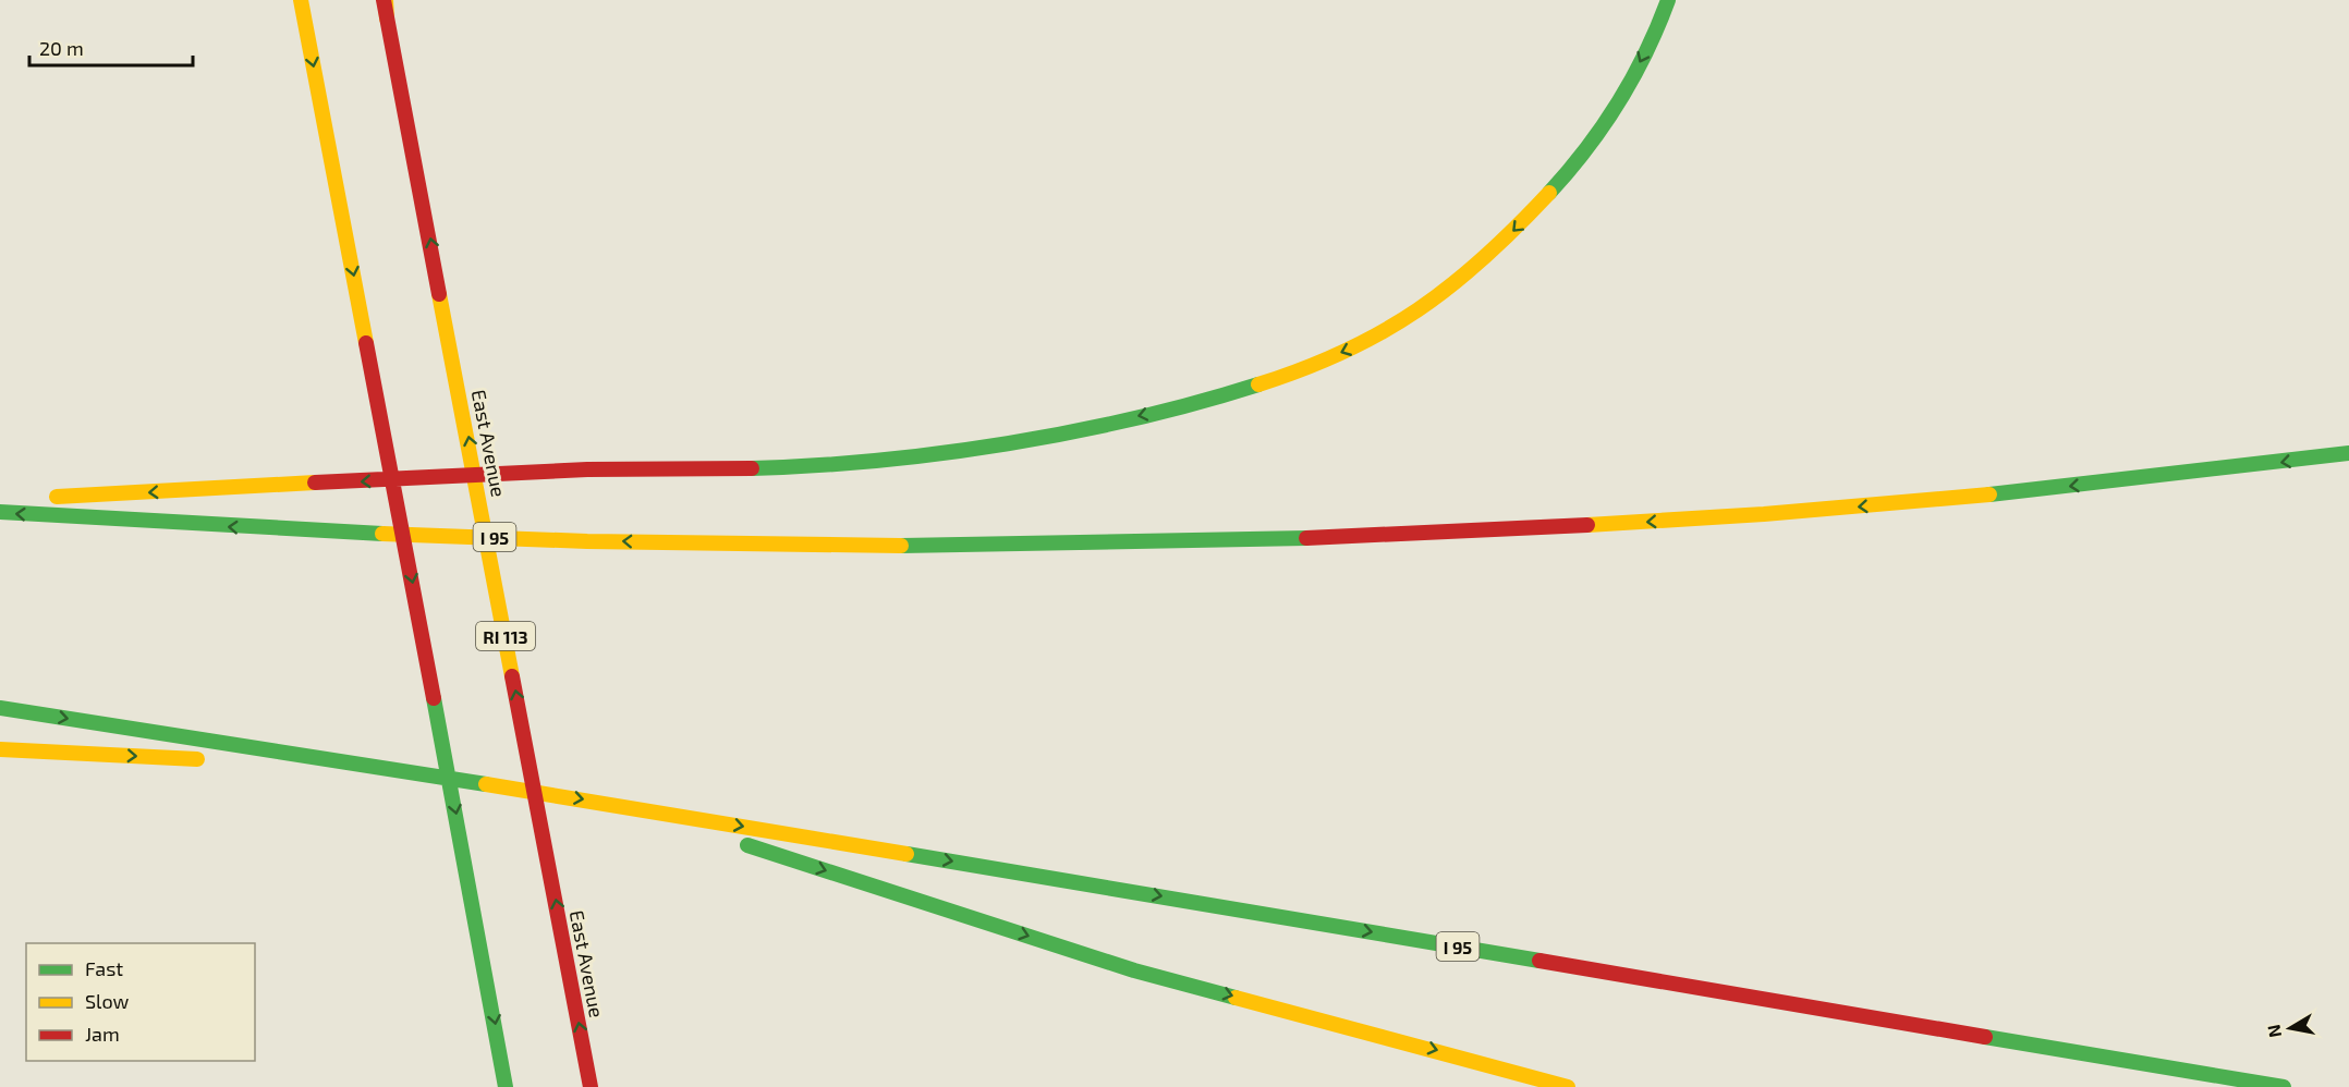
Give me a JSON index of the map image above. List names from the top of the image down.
{
  "streets": {
    "main road": ["East Avenue", "I 95", "RI 113"]
  },
  "legend": ["Fast", "Slow", "Jam"],
  "scale_bar": "20 m",
  "north": "left"
}
